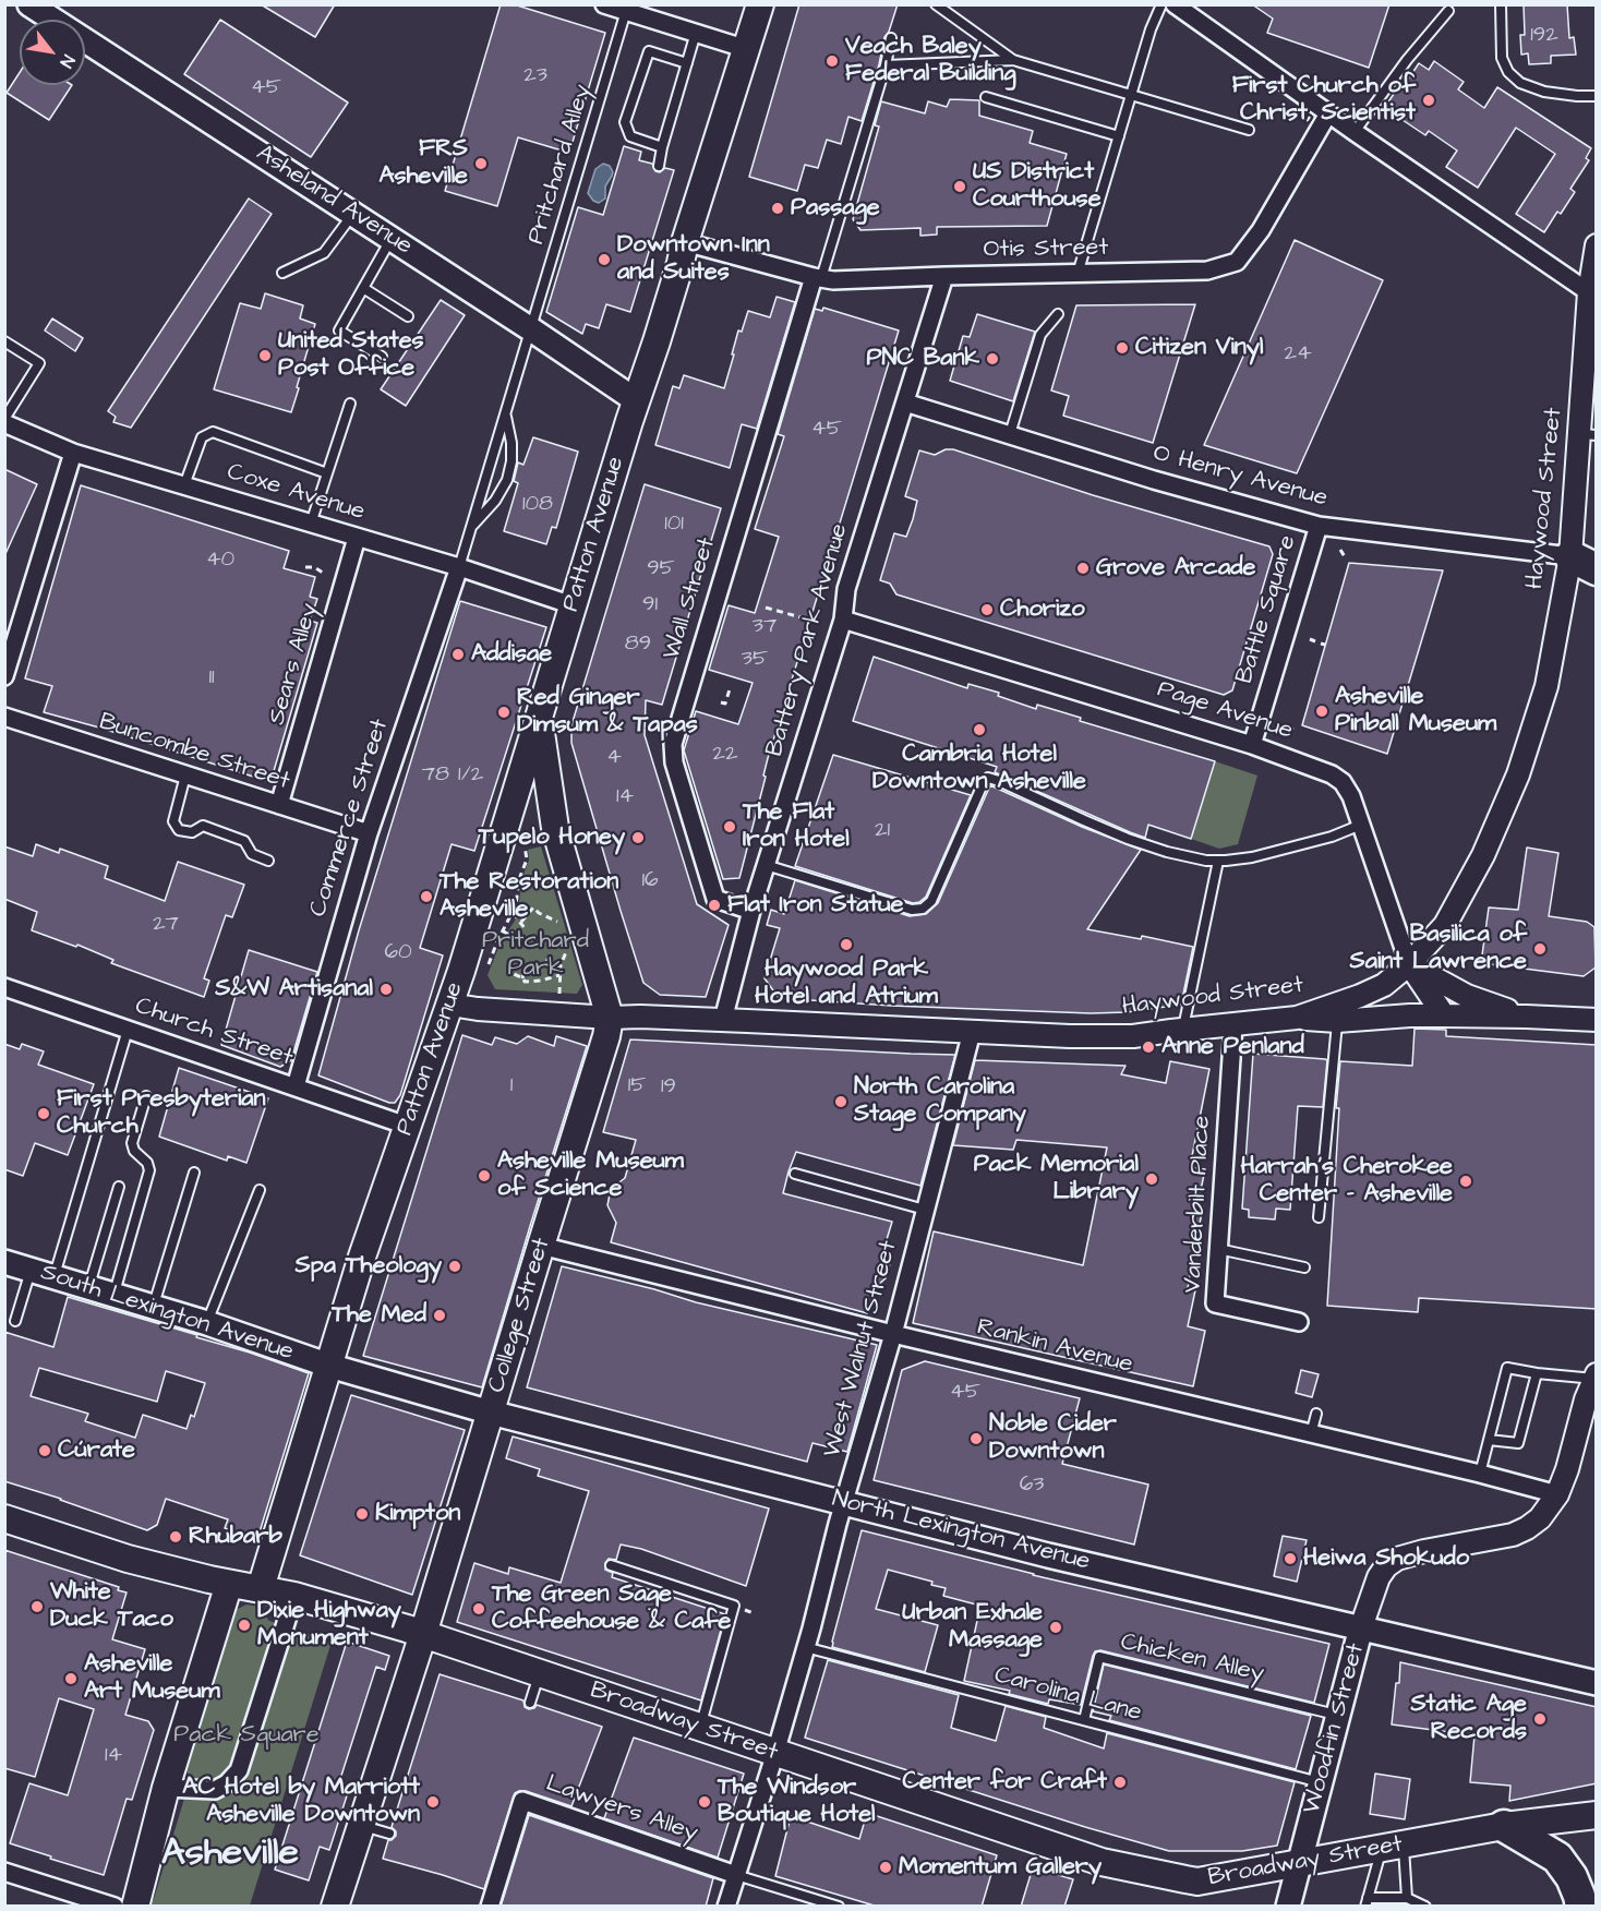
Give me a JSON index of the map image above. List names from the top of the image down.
{
  "streets": {
    "main road": [
      "Asheland Avenue",
      "Patton Avenue",
      "South Lexington Avenue",
      "College Street",
      "North Lexington Avenue",
      "Broadway Street",
      "Woodfin Street"
    ],
    "street": [
      "Otis Street",
      "O Henry Avenue",
      "Coxe Avenue",
      "Haywood Street",
      "Wall Street",
      "Battle Square",
      "Battery Park Avenue",
      "Sears Alley",
      "Page Avenue",
      "Buncombe Street",
      "Commerce Street",
      "Church Street",
      "Vanderbilt Place",
      "Rankin Avenue",
      "West Walnut Street",
      "Lawyers Alley"
    ],
    "lane": ["Pritchard Alley", "Chicken Alley", "Carolina Lane"]
  },
  "crossings": [
    ["Pritchard Alley", "Asheland Avenue"],
    ["Pritchard Alley", "Coxe Avenue"],
    ["Pritchard Alley", "Commerce Street"],
    ["Asheland Avenue", "Patton Avenue"],
    ["Otis Street", "Patton Avenue"],
    ["Otis Street", "Wall Street"],
    ["Otis Street", "Battery Park Avenue"],
    ["O Henry Avenue", "Haywood Street"],
    ["O Henry Avenue", "Battle Square"],
    ["O Henry Avenue", "Battery Park Avenue"],
    ["Coxe Avenue", "Patton Avenue"],
    ["Coxe Avenue", "Sears Alley"],
    ["Coxe Avenue", "Commerce Street"],
    ["Haywood Street", "Patton Avenue"],
    ["Haywood Street", "Battery Park Avenue"],
    ["Haywood Street", "Page Avenue"],
    ["Haywood Street", "Vanderbilt Place"],
    ["Haywood Street", "College Street"],
    ["Haywood Street", "West Walnut Street"],
    ["Patton Avenue", "Church Street"],
    ["Patton Avenue", "South Lexington Avenue"],
    ["Patton Avenue", "College Street"],
    ["Patton Avenue", "North Lexington Avenue"],
    ["Patton Avenue", "Broadway Street"],
    ["Wall Street", "Battery Park Avenue"],
    ["Battle Square", "Page Avenue"],
    ["Battery Park Avenue", "Page Avenue"],
    ["Sears Alley", "Buncombe Street"],
    ["Buncombe Street", "Commerce Street"],
    ["Commerce Street", "Church Street"],
    ["South Lexington Avenue", "North Lexington Avenue"],
    ["College Street", "Rankin Avenue"],
    ["College Street", "North Lexington Avenue"],
    ["College Street", "Broadway Street"],
    ["Rankin Avenue", "West Walnut Street"],
    ["West Walnut Street", "North Lexington Avenue"],
    ["West Walnut Street", "Carolina Lane"],
    ["West Walnut Street", "Broadway Street"],
    ["West Walnut Street", "Lawyers Alley"],
    ["North Lexington Avenue", "Woodfin Street"],
    ["Chicken Alley", "Carolina Lane"],
    ["Chicken Alley", "Woodfin Street"],
    ["Carolina Lane", "Woodfin Street"],
    ["Broadway Street", "Woodfin Street"]
  ],
  "districts": ["Asheville"],
  "parks": ["Pritchard Park", "Pack Square"],
  "places": [
    "Veach Baley Federal Building",
    "First Church of Christ, Scientist",
    "FRS Asheville",
    "US District Courthouse",
    "Passage",
    "Downtown Inn and Suites",
    "Citizen Vinyl",
    "United States Post Office",
    "PNC Bank",
    "Grove Arcade",
    "Chorizo",
    "Addisae",
    "Asheville Pinball Museum",
    "Red Ginger Dimsum & Tapas",
    "Cambria Hotel Downtown Asheville",
    "The Flat Iron Hotel",
    "Tupelo Honey",
    "The Restoration Asheville",
    "Flat Iron Statue",
    "Haywood Park Hotel and Atrium",
    "Basilica of Saint Lawrence",
    "S&W Artisanal",
    "Anne Penland",
    "North Carolina Stage Company",
    "First Presbyterian Church",
    "Asheville Museum of Science",
    "Pack Memorial Library",
    "Harrah's Cherokee Center - Asheville",
    "Spa Theology",
    "The Med",
    "Noble Cider Downtown",
    "Cúrate",
    "Kimpton",
    "Rhubarb",
    "Heiwa Shokudo",
    "White Duck Taco",
    "The Green Sage Coffeehouse & Cafe",
    "Dixie Highway Monument",
    "Urban Exhale Massage",
    "Asheville Art Museum",
    "Static Age Records",
    "Center for Craft",
    "AC Hotel by Marriott Asheville Downtown",
    "The Windsor Boutique Hotel",
    "Momentum Gallery"
  ],
  "house_numbers": [
    "192",
    "23",
    "45",
    "24",
    "45",
    "108",
    "101",
    "40",
    "95",
    "91",
    "37",
    "89",
    "35",
    "11",
    "22",
    "4",
    "78 1/2",
    "14",
    "21",
    "16",
    "27",
    "60",
    "1",
    "15",
    "19",
    "45",
    "63",
    "14"
  ],
  "north": "bottom right"
}
